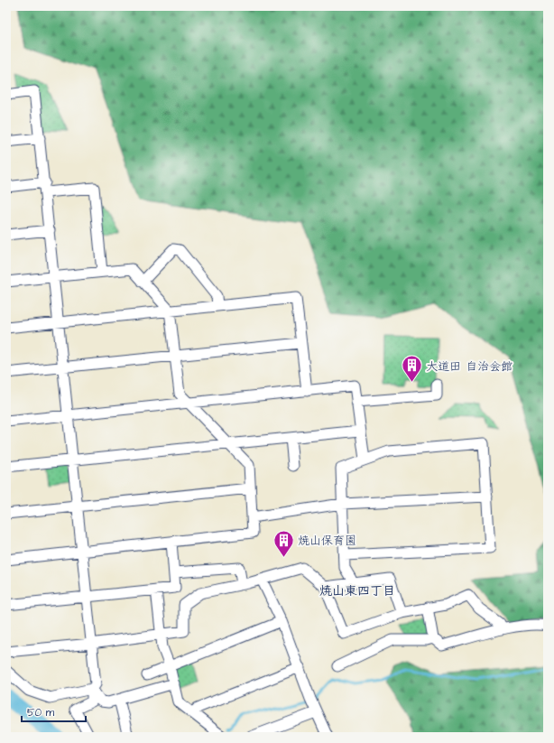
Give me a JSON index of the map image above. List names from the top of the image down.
{
  "districts": ["焼山東四丁目"],
  "places": {
    "building": ["大道田 自治会館", "焼山保育園"]
  },
  "scale_bar": "50 m"
}
